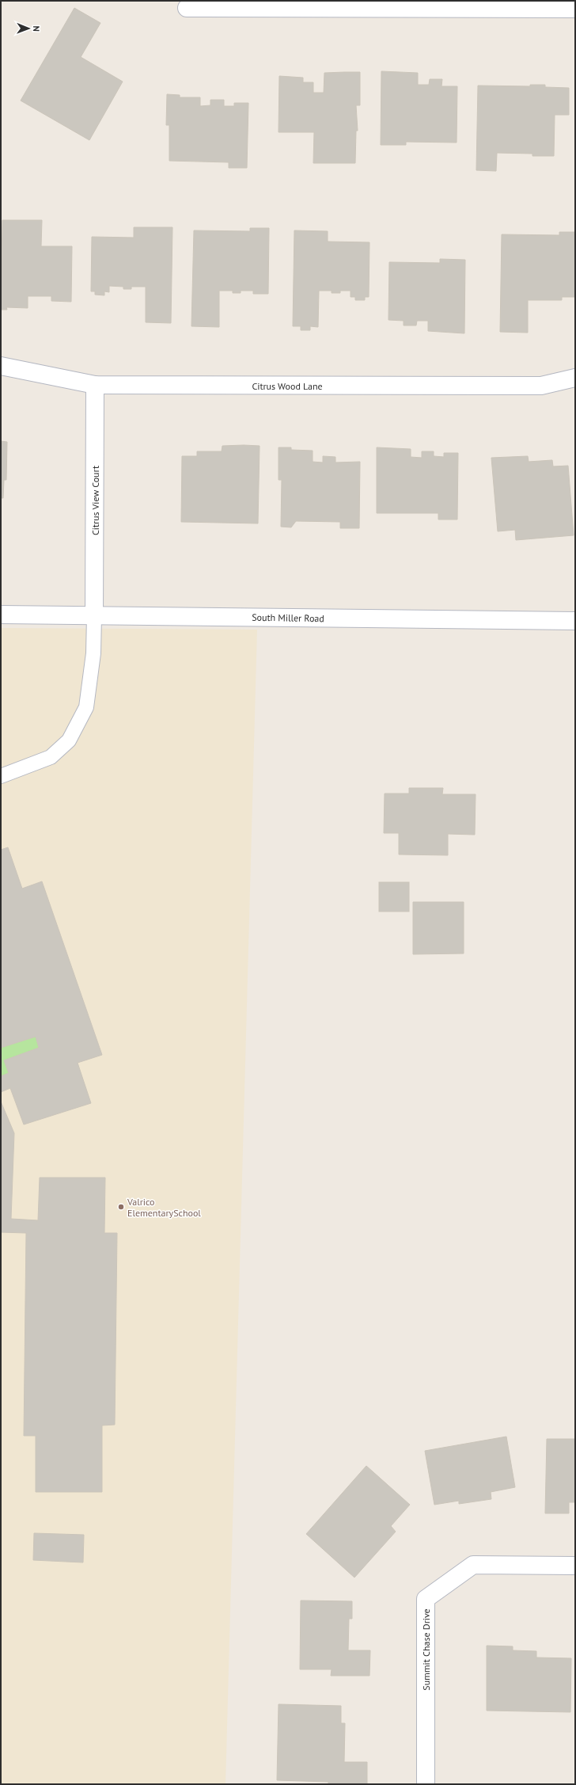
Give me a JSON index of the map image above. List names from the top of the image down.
{
  "streets": {
    "street": [
      "Citrus Wood Lane",
      "Citrus View Court",
      "South Miller Road",
      "Summit Chase Drive"
    ]
  },
  "crossings": [
    ["Citrus Wood Lane", "Citrus View Court"],
    ["Citrus View Court", "South Miller Road"]
  ],
  "places": ["Valrico ElementarySchool"],
  "north": "right"
}
